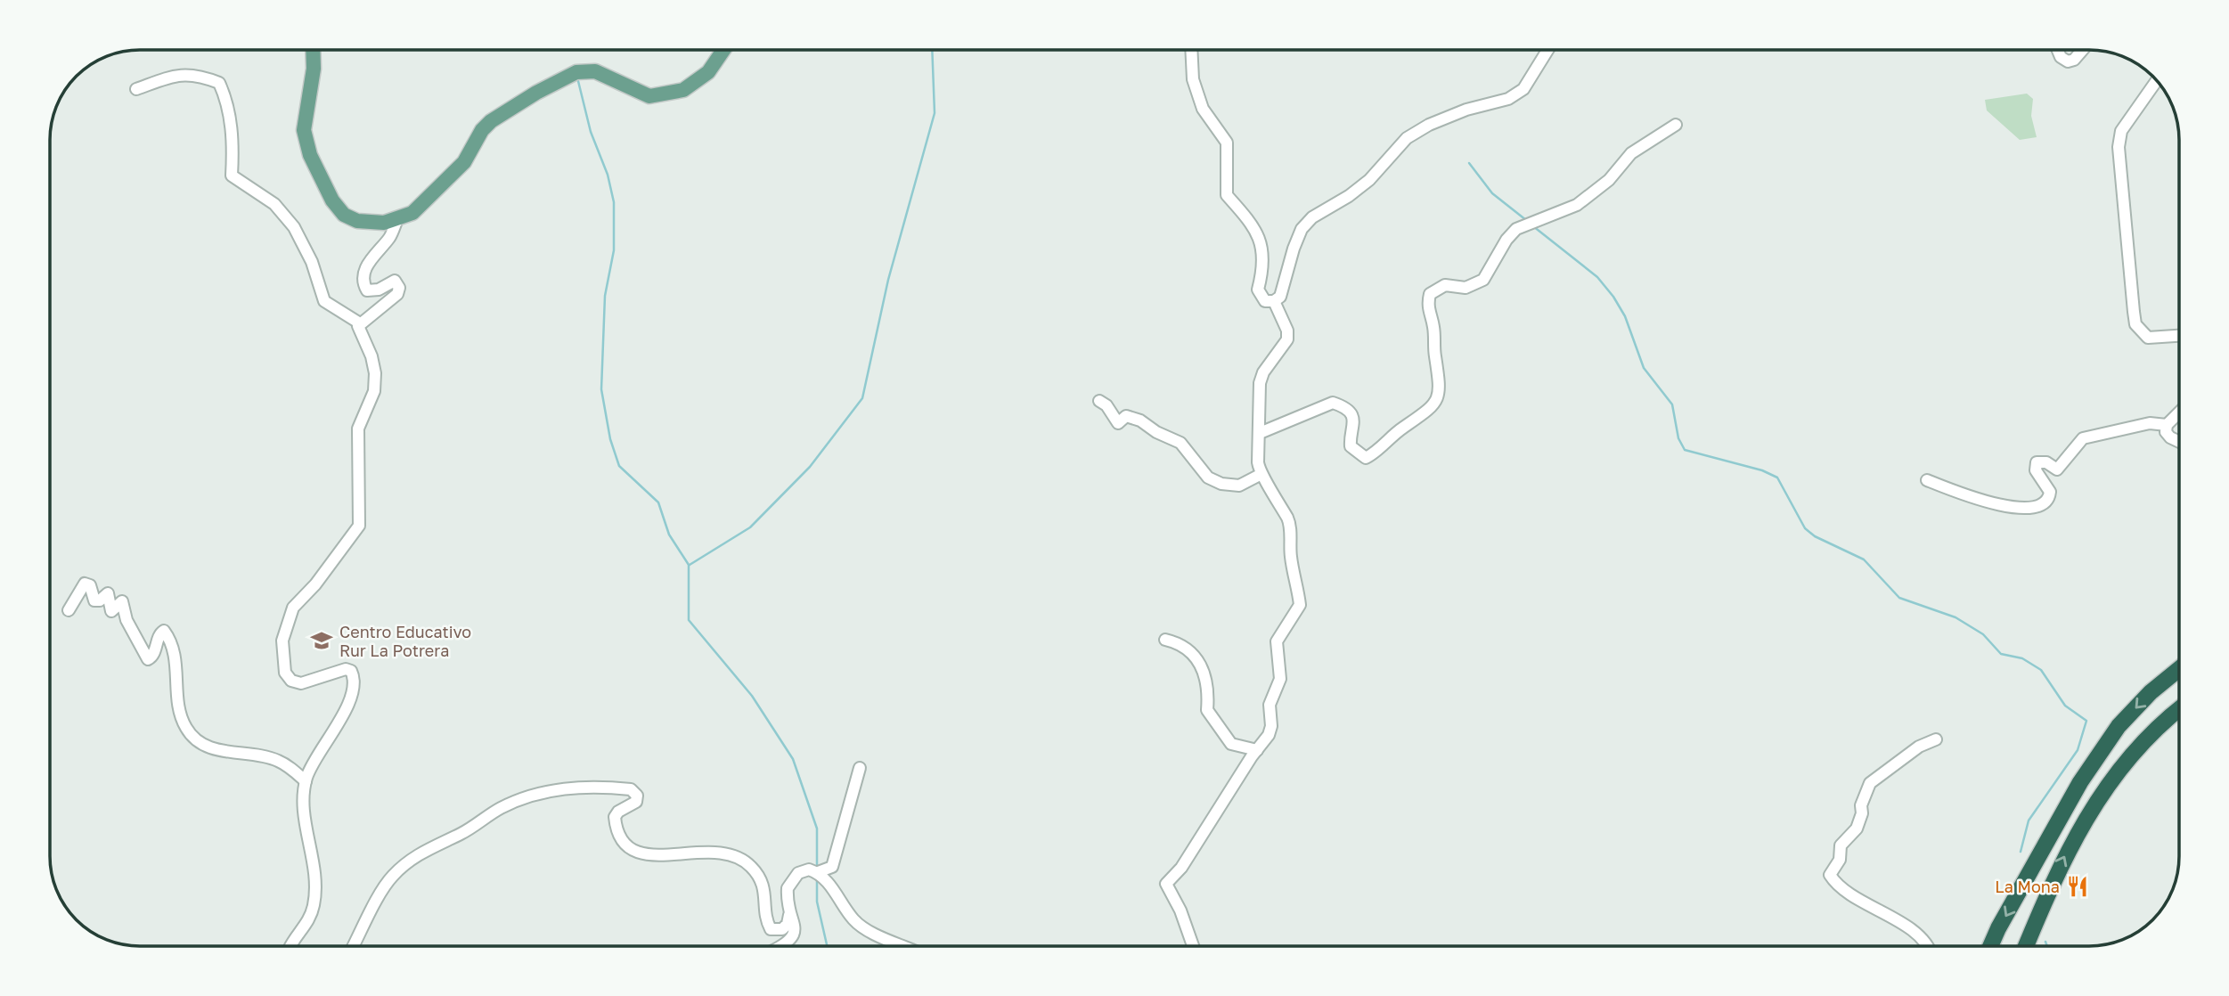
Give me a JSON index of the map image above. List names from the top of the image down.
{
  "places": {
    "school or university": ["Centro Educativo Rur La Potrera"],
    "restaurant": ["La Mona"]
  }
}
